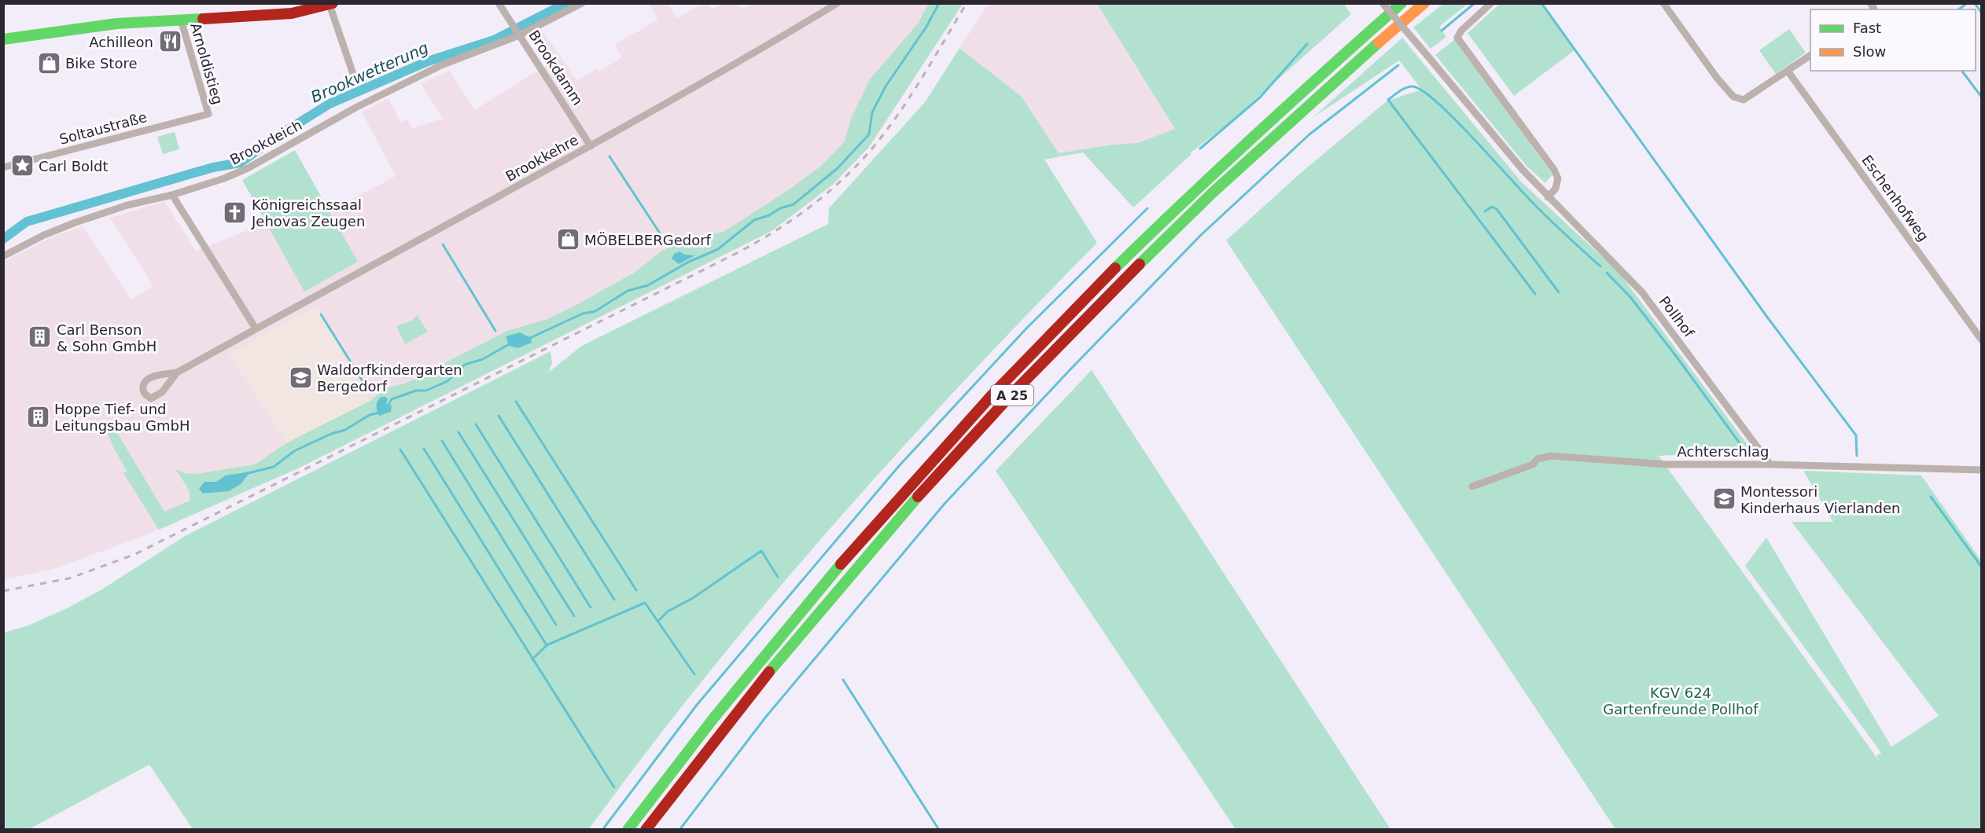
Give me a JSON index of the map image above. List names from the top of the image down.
{
  "streets": {
    "main road": ["A 25"],
    "street": [
      "Arnoldistieg",
      "Brookdamm",
      "Soltaustraße",
      "Brookdeich",
      "Brookkehre",
      "Eschenhofweg",
      "Pollhof",
      "Achterschlag"
    ]
  },
  "crossings": [
    ["Arnoldistieg", "Soltaustraße"],
    ["Brookdamm", "Brookdeich"],
    ["Brookdamm", "Brookkehre"],
    ["Pollhof", "Achterschlag"]
  ],
  "water": ["Brookwetterung"],
  "parks": ["KGV 624 Gartenfreunde Pollhof"],
  "places": {
    "restaurant": ["Achilleon"],
    "shop": ["Bike Store", "MÖBELBERGedorf"],
    "place": ["Carl Boldt"],
    "church": ["Königreichssaal Jehovas Zeugen"],
    "building": ["Carl Benson & Sohn GmbH", "Hoppe Tief- und Leitungsbau GmbH"],
    "school or university": ["Waldorfkindergarten Bergedorf", "Montessori Kinderhaus Vierlanden"]
  },
  "legend": ["Fast", "Slow"]
}
